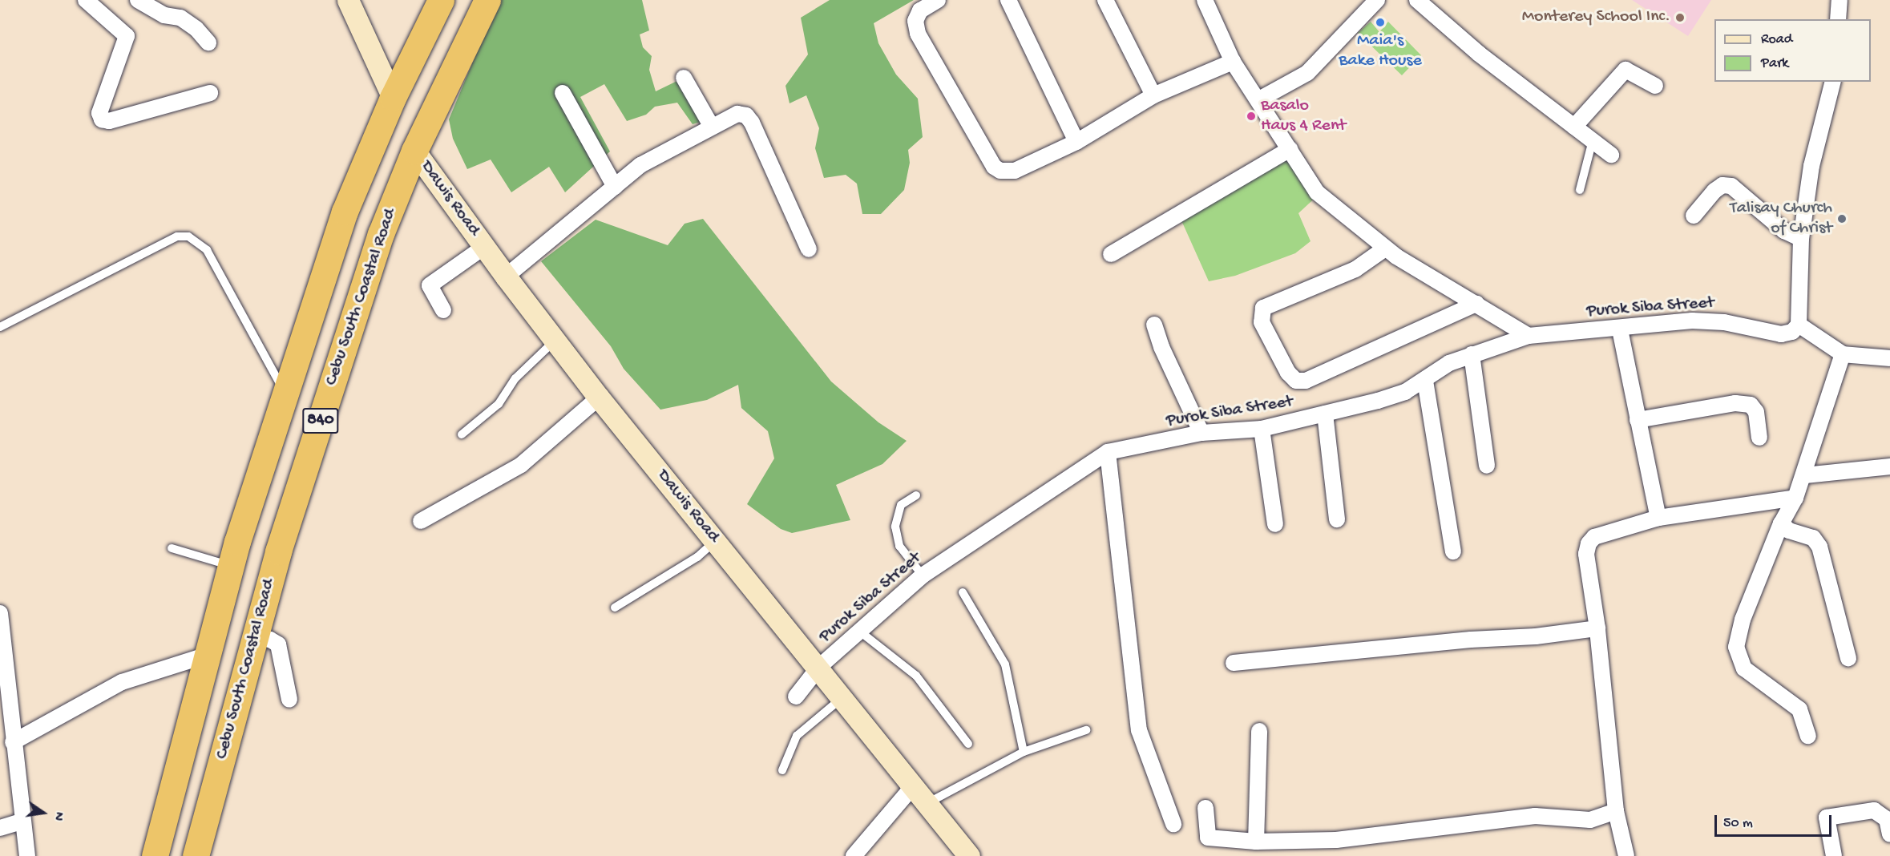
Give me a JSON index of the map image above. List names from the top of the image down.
{
  "streets": {
    "highway": ["Cebu South Coastal Road", "840"],
    "street": ["Dawis Road", "Purok Siba Street"]
  },
  "crossings": [
    ["Dawis Road", "Cebu South Coastal Road"],
    ["Dawis Road", "Purok Siba Street"]
  ],
  "places": [
    "Monterey School Inc.",
    "Maia's Bake House",
    "Basalo Haus 4 Rent",
    "Talisay Church of Christ"
  ],
  "legend": ["Road", "Park"],
  "scale_bar": "50 m",
  "north": "right"
}
